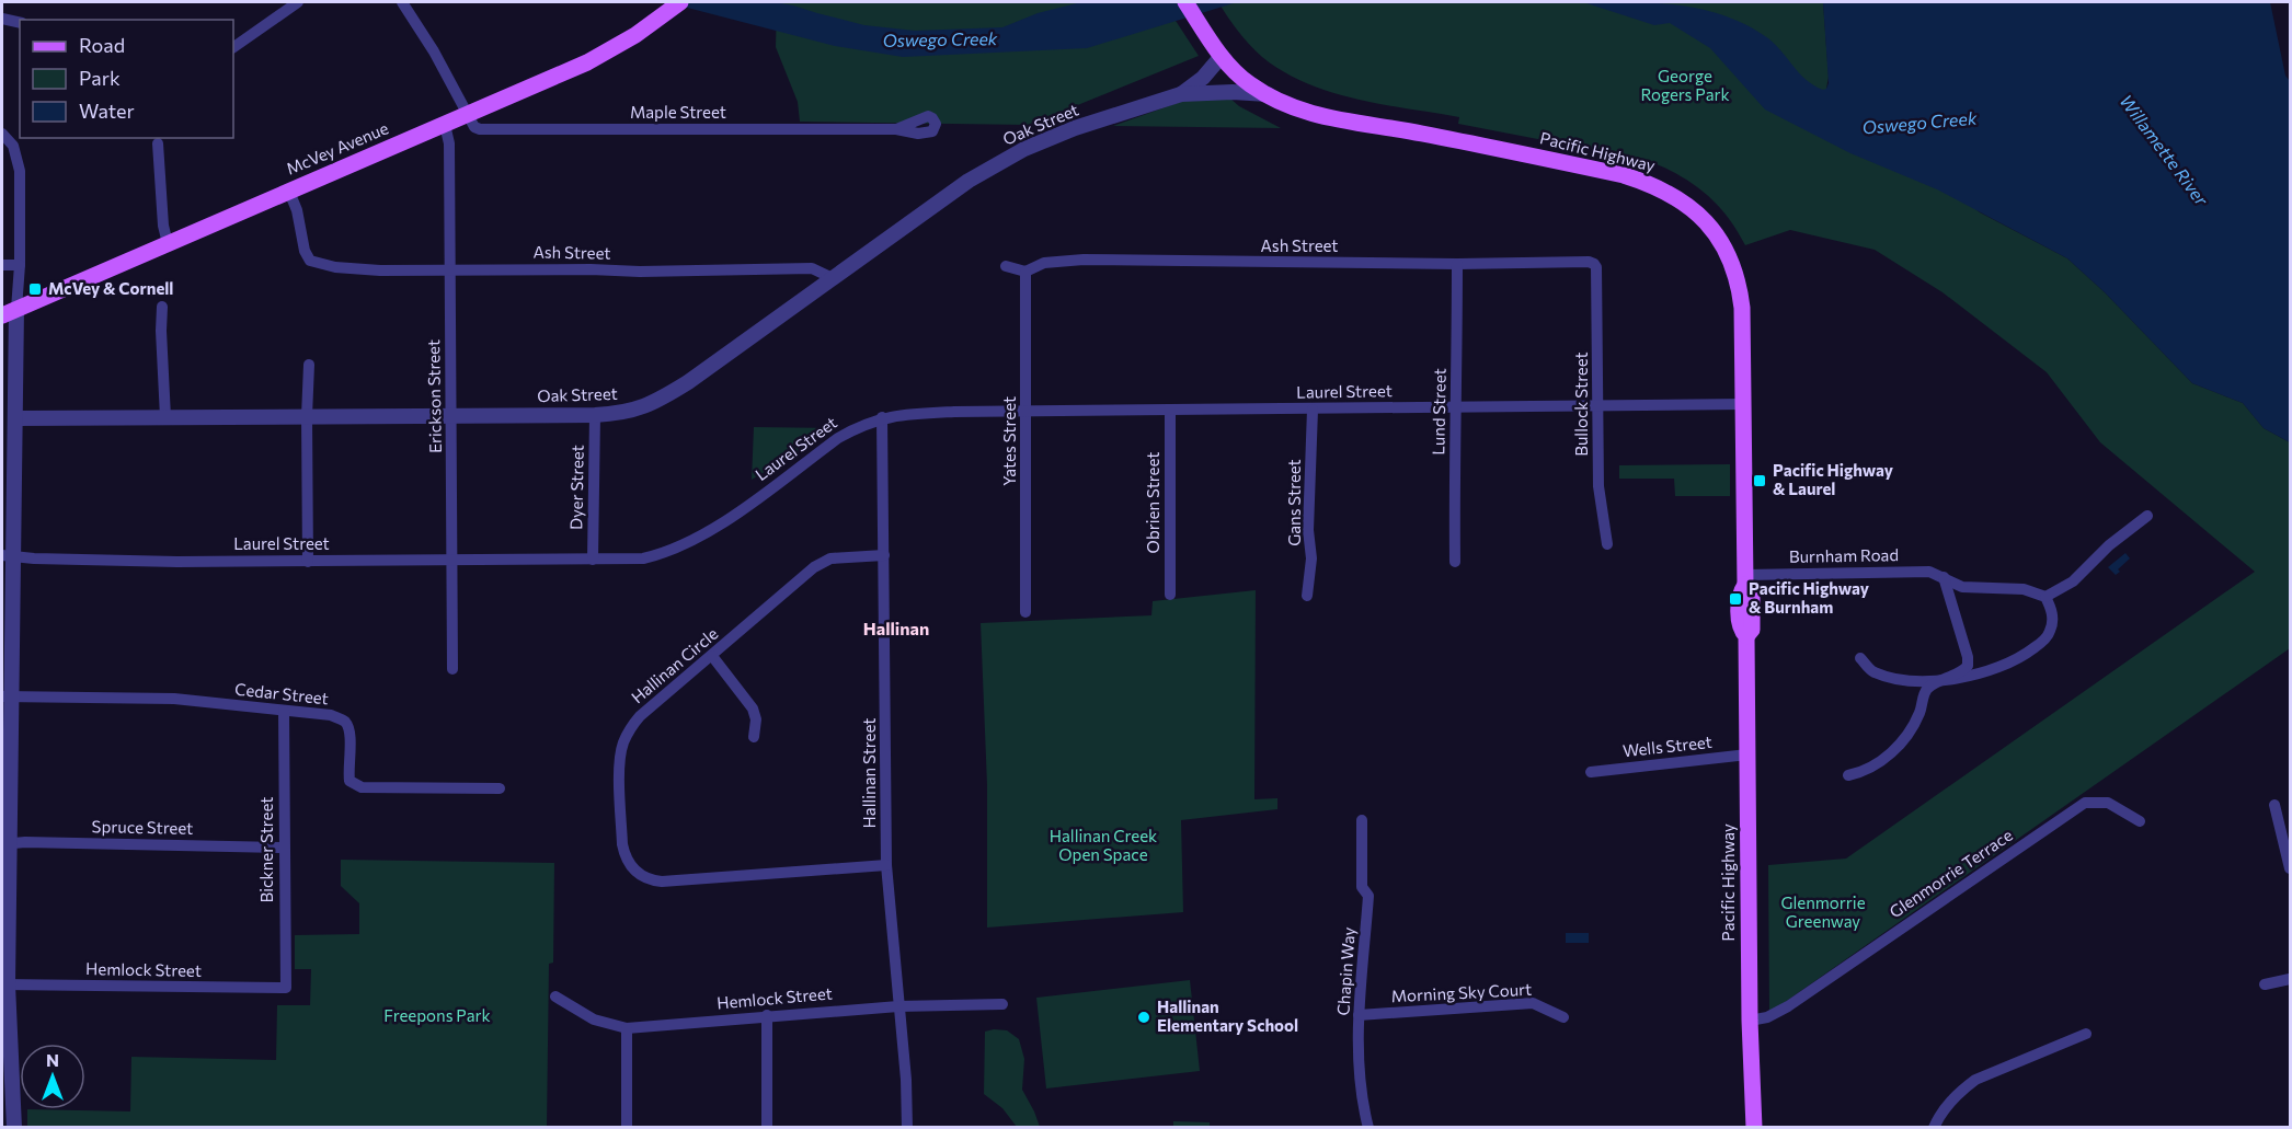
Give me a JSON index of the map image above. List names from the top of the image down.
{
  "streets": {
    "main road": ["McVey Avenue", "Pacific Highway"],
    "street": [
      "Maple Street",
      "Oak Street",
      "Ash Street",
      "Laurel Street",
      "Erickson Street",
      "Bullock Street",
      "Lund Street",
      "Yates Street",
      "Dyer Street",
      "Obrien Street",
      "Gans Street",
      "Burnham Road",
      "Hallinan Circle",
      "Cedar Street",
      "Wells Street",
      "Hallinan Street",
      "Spruce Street",
      "Bickner Street",
      "Glenmorrie Terrace",
      "Hemlock Street",
      "Chapin Way",
      "Morning Sky Court"
    ]
  },
  "crossings": [
    ["Maple Street", "McVey Avenue"],
    ["Oak Street", "Pacific Highway"],
    ["Oak Street", "Ash Street"],
    ["Oak Street", "Erickson Street"],
    ["Oak Street", "Dyer Street"],
    ["McVey Avenue", "Ash Street"],
    ["McVey Avenue", "Erickson Street"],
    ["Pacific Highway", "Laurel Street"],
    ["Pacific Highway", "Burnham Road"],
    ["Pacific Highway", "Wells Street"],
    ["Pacific Highway", "Glenmorrie Terrace"],
    ["Ash Street", "Erickson Street"],
    ["Ash Street", "Bullock Street"],
    ["Ash Street", "Lund Street"],
    ["Ash Street", "Yates Street"],
    ["Laurel Street", "Erickson Street"],
    ["Laurel Street", "Bullock Street"],
    ["Laurel Street", "Lund Street"],
    ["Laurel Street", "Yates Street"],
    ["Laurel Street", "Dyer Street"],
    ["Laurel Street", "Obrien Street"],
    ["Laurel Street", "Gans Street"],
    ["Laurel Street", "Hallinan Street"],
    ["Hallinan Circle", "Hallinan Street"],
    ["Cedar Street", "Bickner Street"],
    ["Hallinan Street", "Hemlock Street"],
    ["Spruce Street", "Bickner Street"],
    ["Bickner Street", "Hemlock Street"],
    ["Chapin Way", "Morning Sky Court"]
  ],
  "districts": ["Hallinan"],
  "water": ["Oswego Creek", "Willamette River"],
  "parks": [
    "George Rogers Park",
    "Hallinan Creek Open Space",
    "Glenmorrie Greenway",
    "Freepons Park"
  ],
  "places": {
    "transit": ["McVey & Cornell", "Pacific Highway & Laurel", "Pacific Highway & Burnham"],
    "other": ["Hallinan Elementary School"]
  },
  "legend": ["Road", "Park", "Water"],
  "north": "top"
}
